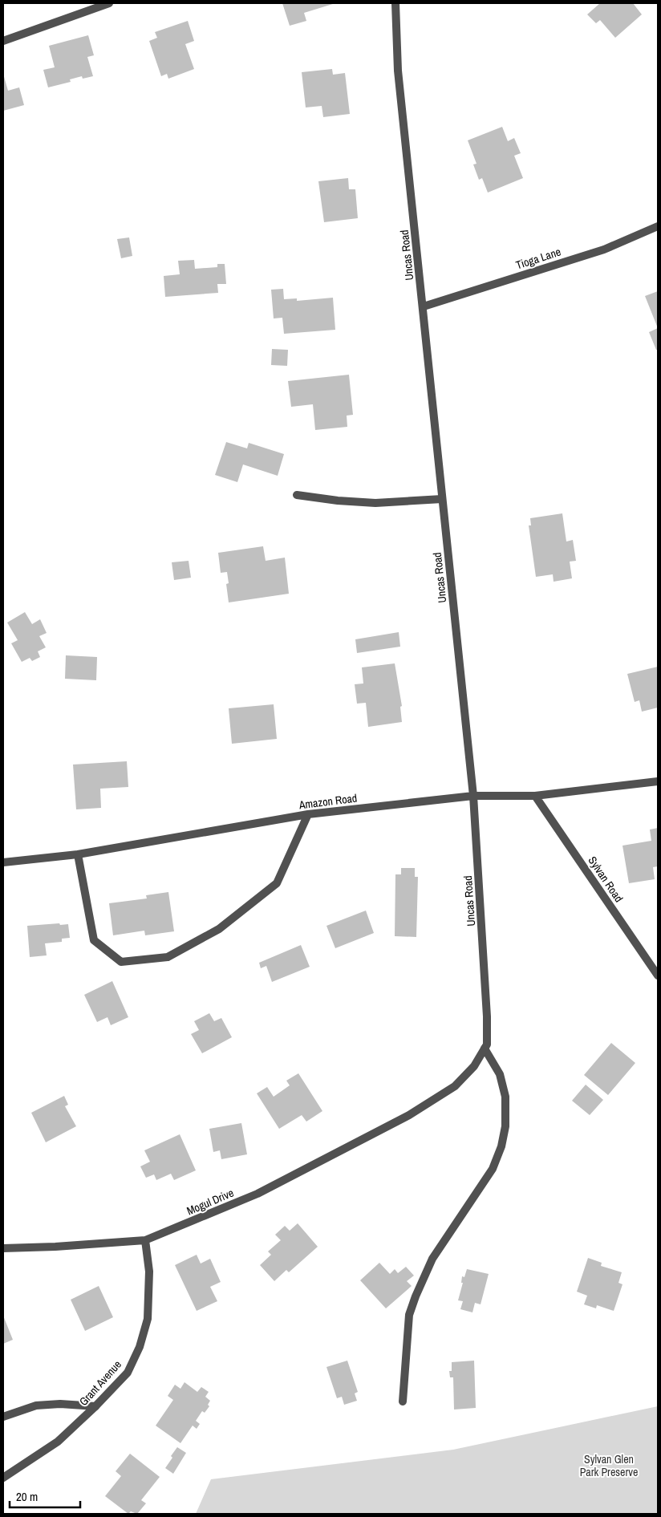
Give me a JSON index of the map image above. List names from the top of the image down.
{
  "streets": {
    "street": [
      "Uncas Road",
      "Tioga Lane",
      "Amazon Road",
      "Sylvan Road",
      "Mogul Drive",
      "Grant Avenue"
    ]
  },
  "crossings": [
    ["Uncas Road", "Tioga Lane"],
    ["Uncas Road", "Amazon Road"],
    ["Uncas Road", "Mogul Drive"],
    ["Amazon Road", "Sylvan Road"],
    ["Mogul Drive", "Grant Avenue"]
  ],
  "parks": ["Sylvan Glen Park Preserve"],
  "scale_bar": "20 m"
}
